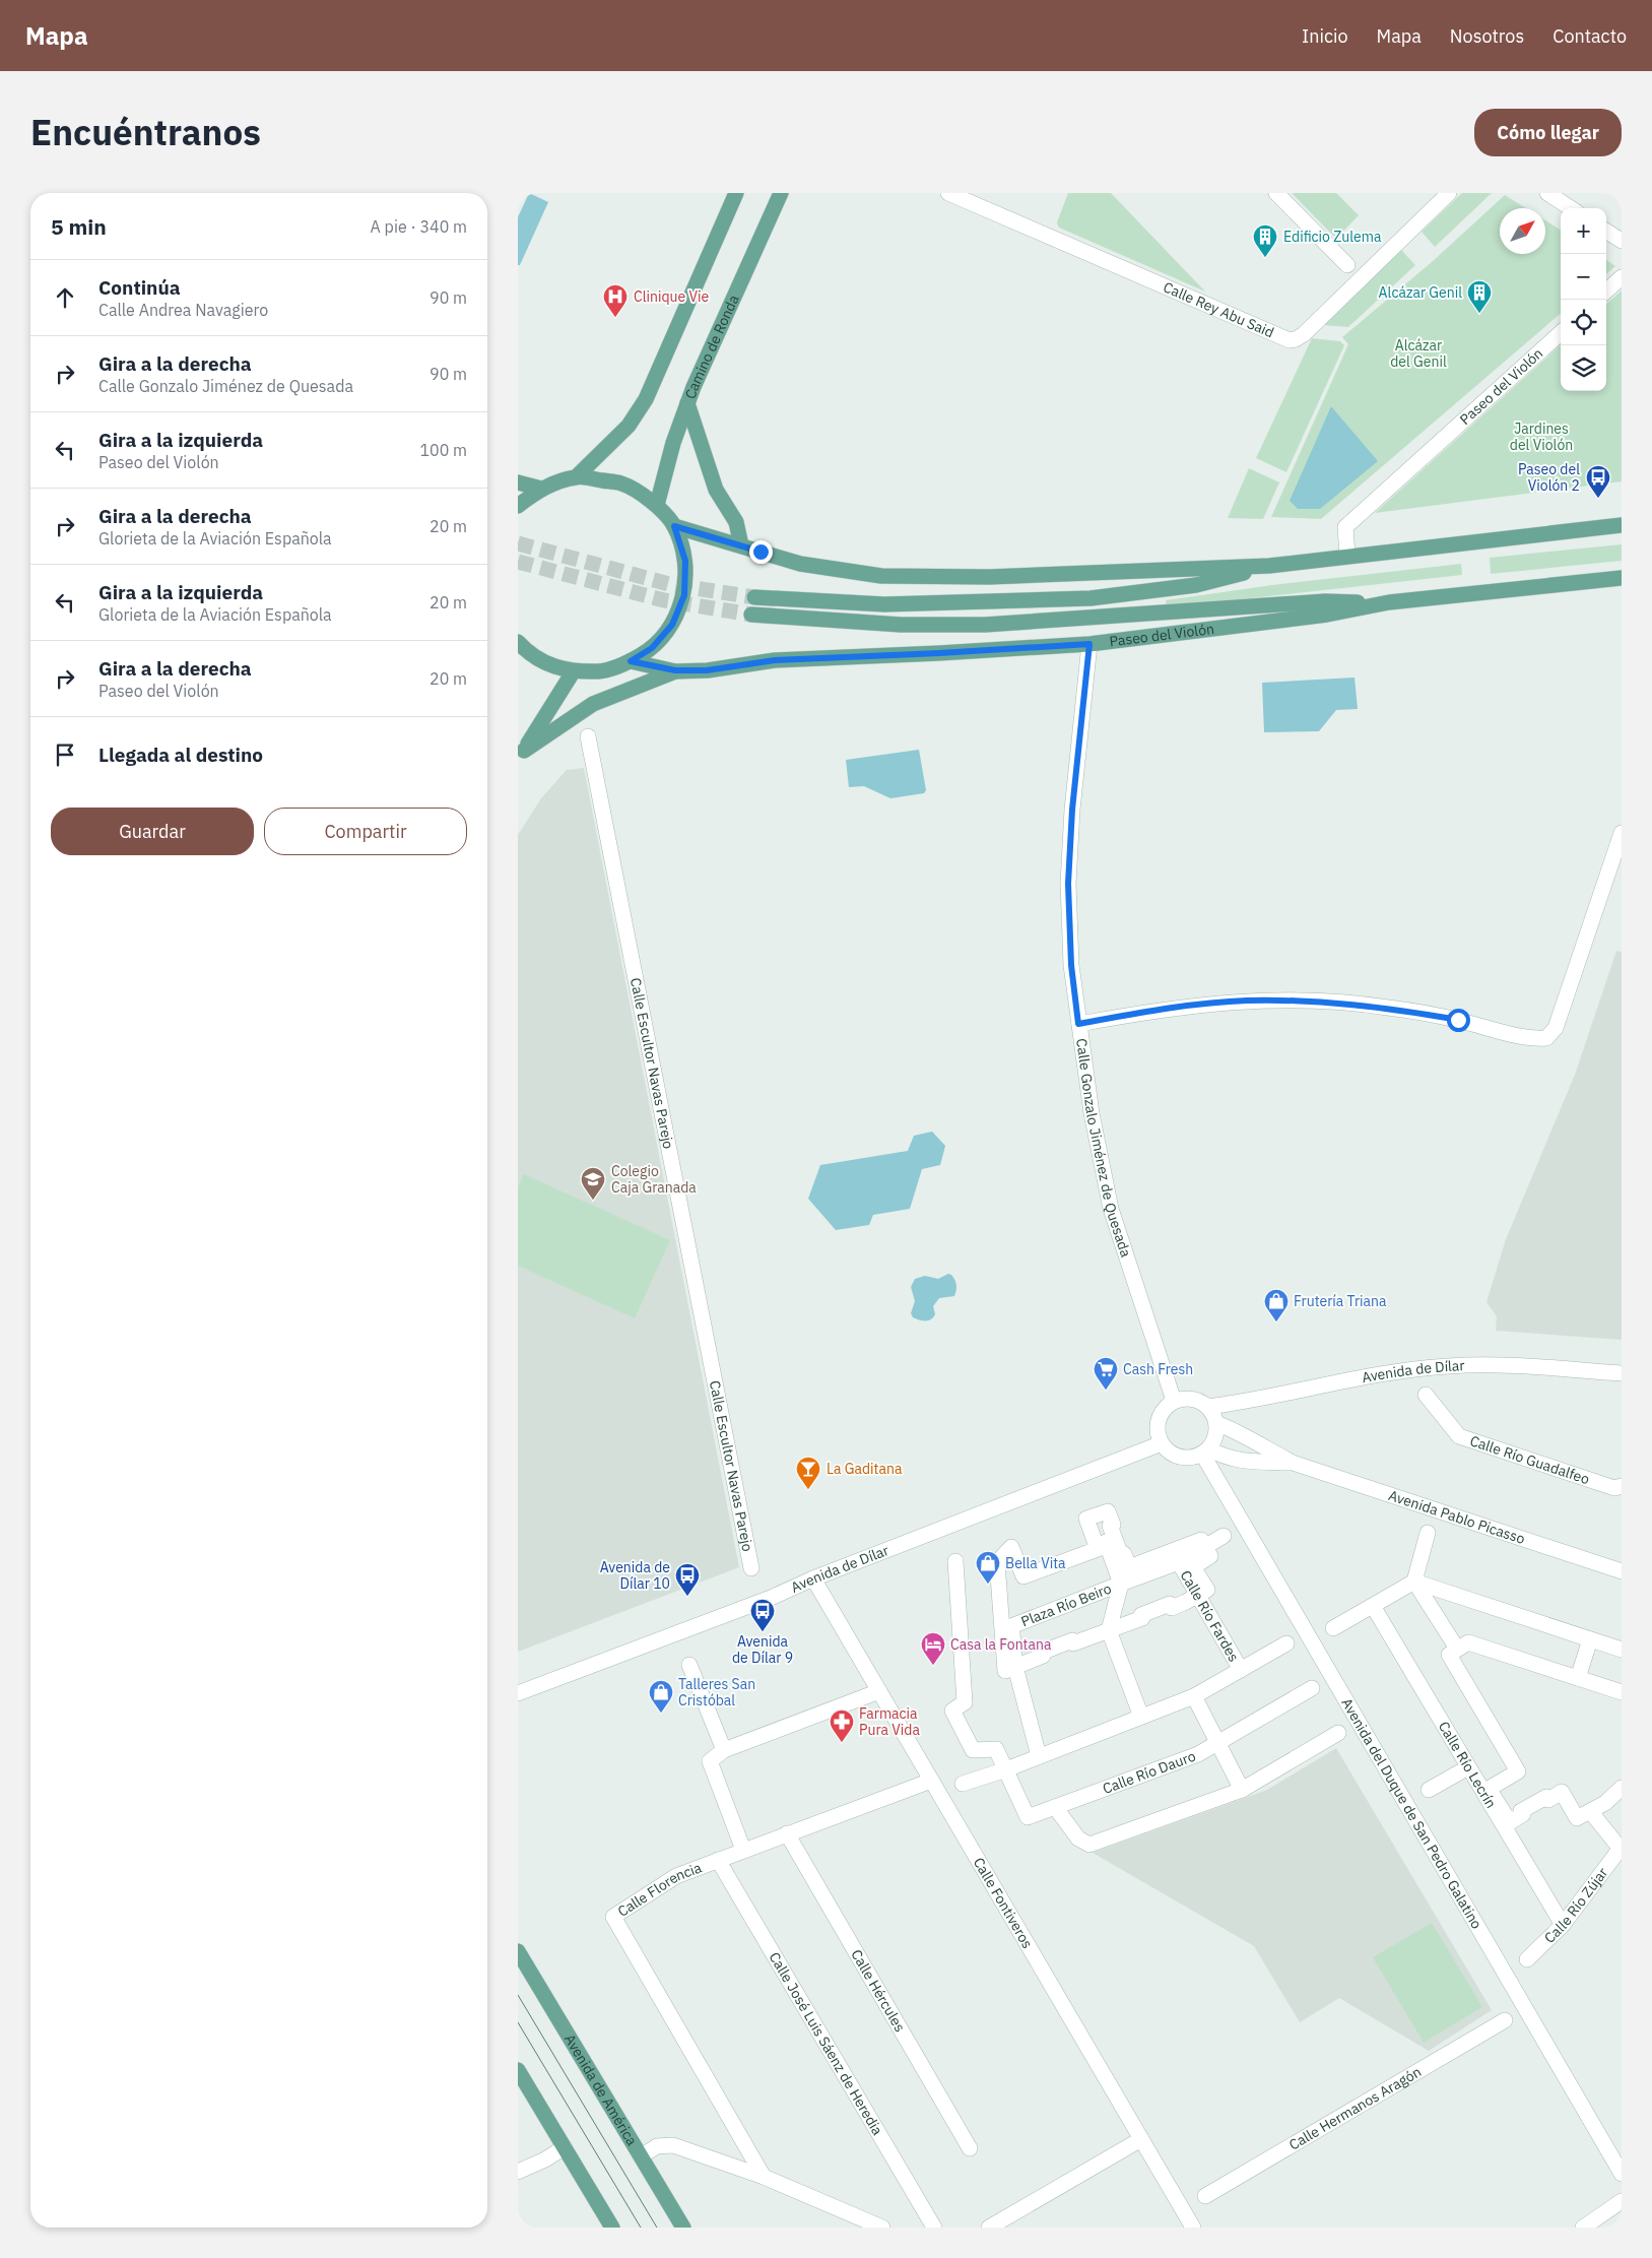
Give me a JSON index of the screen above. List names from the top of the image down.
{
  "streets": {
    "main road": ["Camino de Ronda", "Paseo del Violón", "Avenida de América"],
    "street": [
      "Calle Rey Abu Said",
      "Calle Escultor Navas Parejo",
      "Calle Gonzalo Jiménez de Quesada",
      "Avenida de Dílar",
      "Calle Río Guadalfeo",
      "Avenida Pablo Picasso",
      "Plaza Río Beiro",
      "Calle Río Fardes",
      "Calle Río Lecrín",
      "Calle Río Dauro",
      "Avenida del Duque de San Pedro Galatino",
      "Calle Florencia",
      "Calle Fontiveros",
      "Calle Río Zújar",
      "Calle Hércules",
      "Calle José Luis Sáenz de Heredia",
      "Calle Hermanos Aragón"
    ]
  },
  "crossings": [
    ["Paseo del Violón", "Calle Gonzalo Jiménez de Quesada"],
    ["Calle Gonzalo Jiménez de Quesada", "Avenida de Dílar"],
    ["Calle Gonzalo Jiménez de Quesada", "Avenida Pablo Picasso"],
    ["Calle Gonzalo Jiménez de Quesada", "Avenida del Duque de San Pedro Galatino"],
    ["Avenida de Dílar", "Avenida Pablo Picasso"],
    ["Avenida de Dílar", "Avenida del Duque de San Pedro Galatino"],
    ["Avenida de Dílar", "Calle Fontiveros"],
    ["Avenida Pablo Picasso", "Avenida del Duque de San Pedro Galatino"],
    ["Plaza Río Beiro", "Calle Río Fardes"],
    ["Calle Río Lecrín", "Calle Río Zújar"],
    ["Calle Florencia", "Calle Fontiveros"],
    ["Calle Florencia", "Calle Hércules"],
    ["Calle Florencia", "Calle José Luis Sáenz de Heredia"]
  ],
  "parks": ["Alcázar del Genil", "Jardines del Violón"],
  "places": {
    "building": ["Edificio Zulema", "Alcázar Genil"],
    "hospital": ["Clinique Vie"],
    "bus stop": ["Paseo del Violón 2", "Avenida de Dílar 10", "Avenida de Dílar 9"],
    "school or university": ["Colegio Caja Granada"],
    "shop": ["Frutería Triana", "Bella Vita", "Talleres San Cristóbal"],
    "supermarket": ["Cash Fresh"],
    "bar": ["La Gaditana"],
    "hotel": ["Casa la Fontana"],
    "pharmacy": ["Farmacia Pura Vida"]
  },
  "north": "top right",
  "page": {
    "header": "Mapa",
    "nav": [
      "Inicio",
      "Mapa",
      "Nosotros",
      "Contacto"
    ],
    "title": "Encuéntranos",
    "buttons": [
      "Cómo llegar",
      ["Guardar", "Compartir"]
    ],
    "heading": ["5 min", "A pie · 340 m"],
    "map_buttons": ["+", "−"],
    "list": [
      ["Continúa", "Calle Andrea Navagiero", "90 m"],
      ["Gira a la derecha", "Calle Gonzalo Jiménez de Quesada", "90 m"],
      ["Gira a la izquierda", "Paseo del Violón", "100 m"],
      ["Gira a la derecha", "Glorieta de la Aviación Española", "20 m"],
      ["Gira a la izquierda", "Glorieta de la Aviación Española", "20 m"],
      ["Gira a la derecha", "Paseo del Violón", "20 m"],
      "Llegada al destino"
    ]
  }
}
